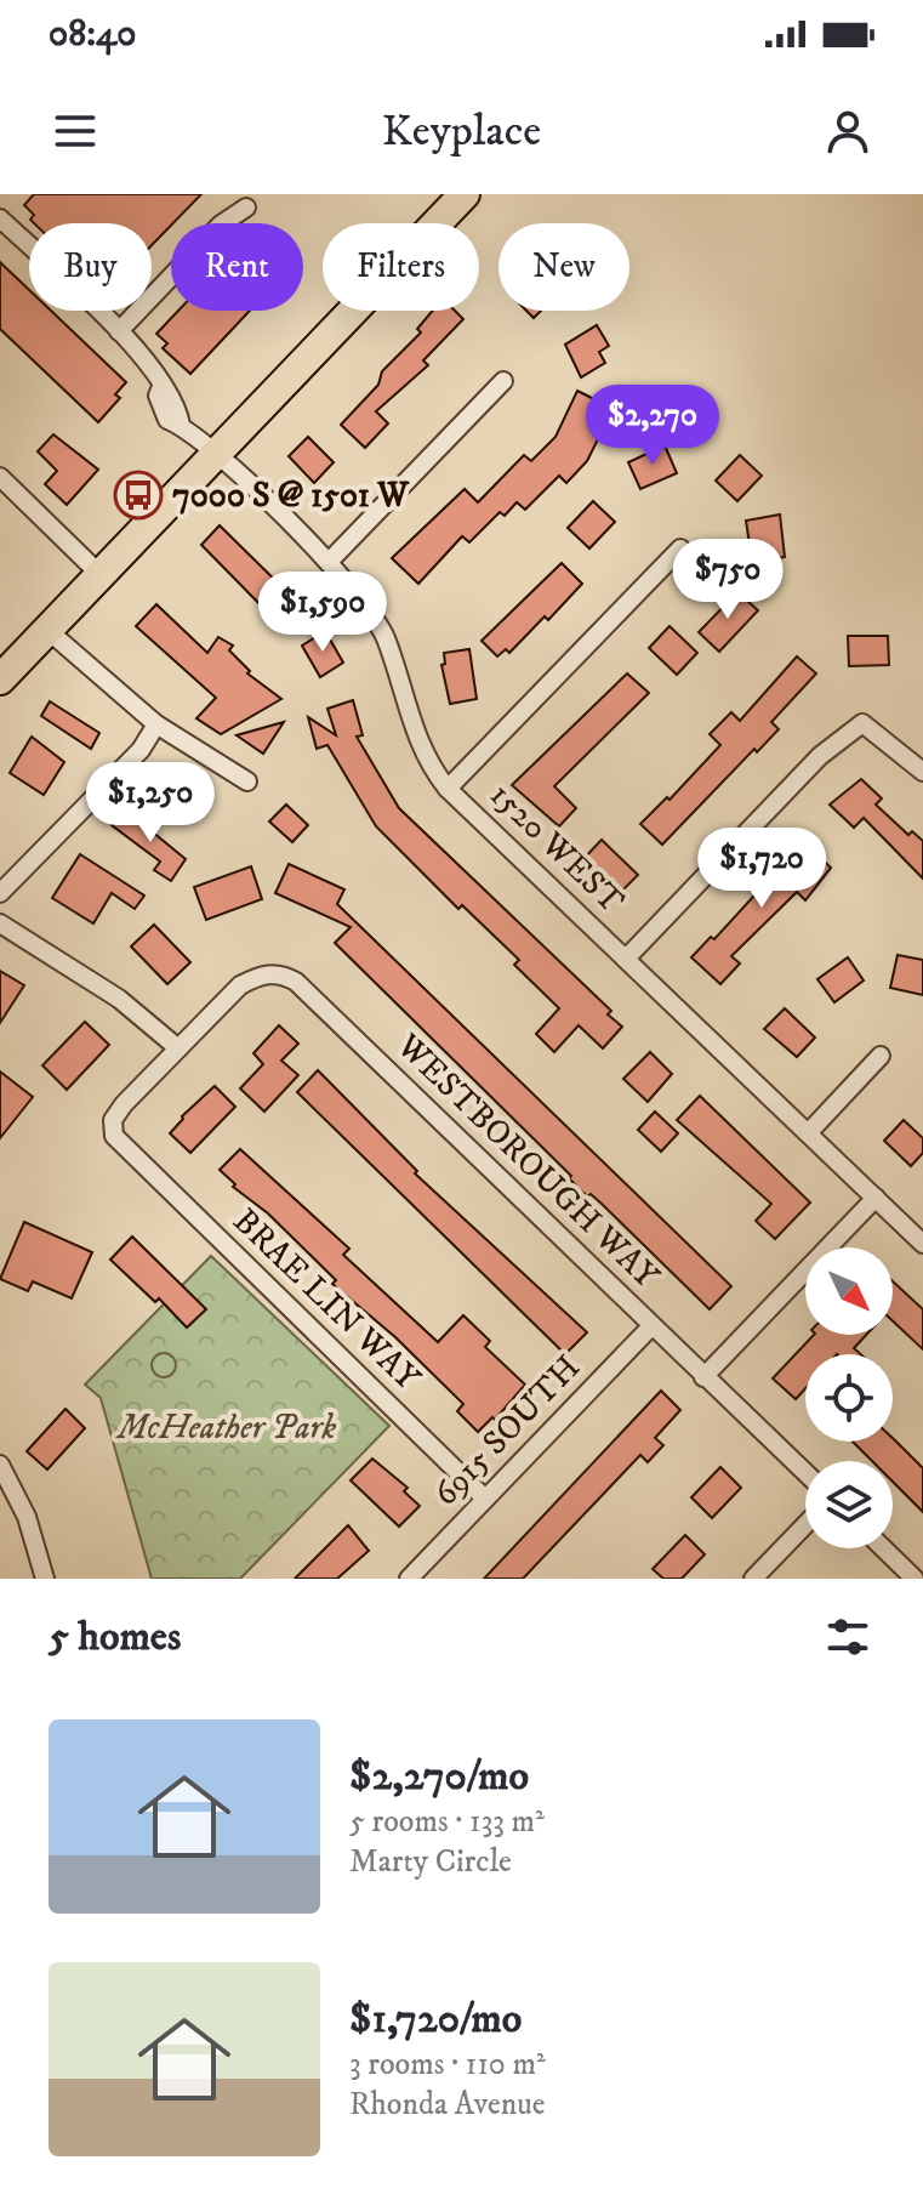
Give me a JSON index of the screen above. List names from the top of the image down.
{
  "streets": {
    "street": [
      "1520 WEST",
      "WESTBOROUGH WAY",
      "BRAE LIN WAY",
      "6915 SOUTH"
    ]
  },
  "crossings": [
    ["WESTBOROUGH WAY", "BRAE LIN WAY"],
    ["WESTBOROUGH WAY", "6915 SOUTH"],
    ["BRAE LIN WAY", "6915 SOUTH"]
  ],
  "parks": ["McHeather Park"],
  "places": {
    "bus stop": ["7000 S @ 1501 W"]
  },
  "north": "bottom right",
  "page": {
    "status": "08:40",
    "header": "Keyplace",
    "chip": [
      "Buy",
      "Rent",
      "Filters",
      "New"
    ],
    "price": [
      "$2,270",
      "$750",
      "$1,590",
      "$1,250",
      "$1,720"
    ],
    "heading": "5 homes",
    "list": [
      {
        "name": "$2,270/mo",
        "note": "5 rooms · 133 m² · Marty Circle"
      },
      {
        "name": "$1,720/mo",
        "note": "3 rooms · 110 m² · Rhonda Avenue"
      }
    ]
  }
}
